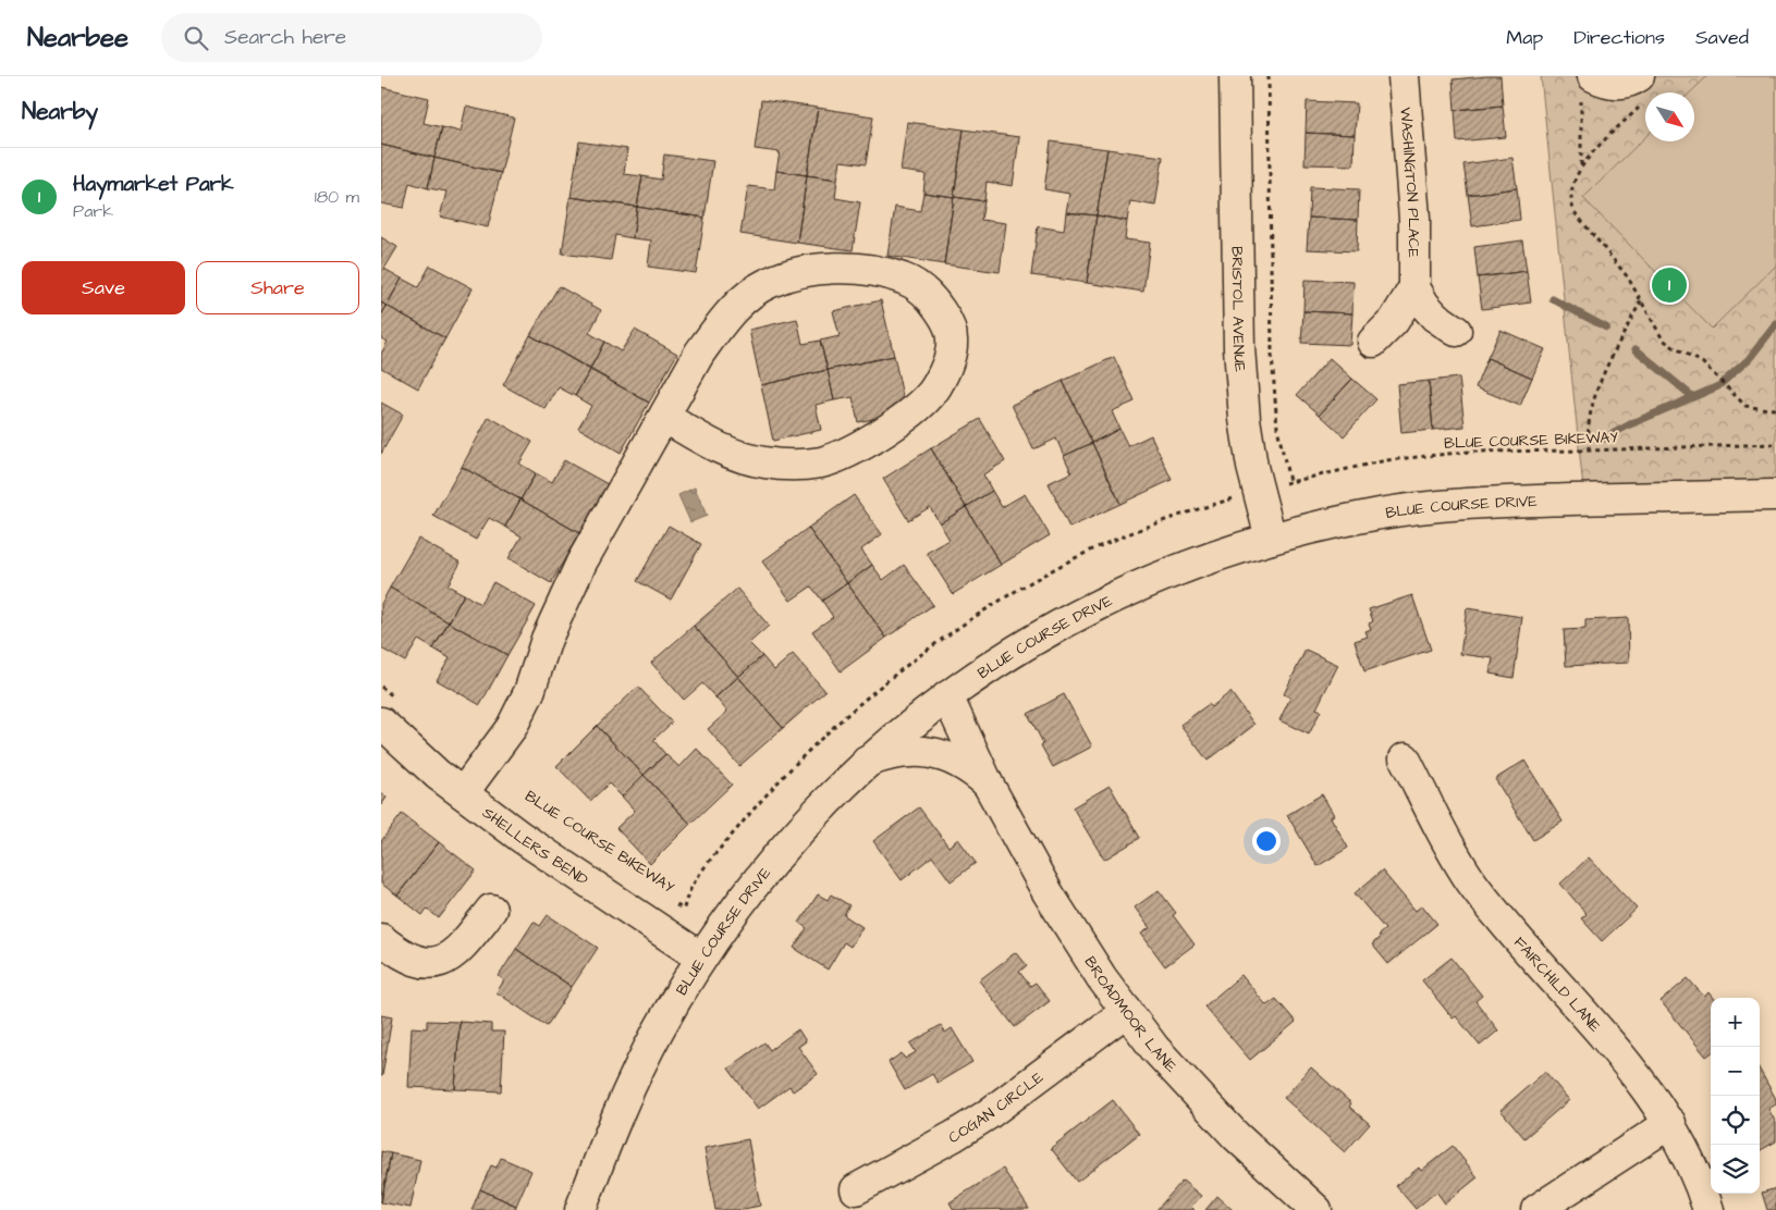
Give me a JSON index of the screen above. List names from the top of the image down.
{
  "streets": {
    "street": [
      "WASHINGTON PLACE",
      "BRISTOL AVENUE",
      "BLUE COURSE DRIVE",
      "SHELLERS BEND",
      "FAIRCHILD LANE",
      "BROADMOOR LANE",
      "COGAN CIRCLE"
    ],
    "path": ["BLUE COURSE BIKEWAY"]
  },
  "crossings": [
    ["BRISTOL AVENUE", "BLUE COURSE DRIVE"],
    ["BLUE COURSE DRIVE", "SHELLERS BEND"],
    ["BLUE COURSE DRIVE", "BROADMOOR LANE"],
    ["BROADMOOR LANE", "COGAN CIRCLE"]
  ],
  "north": "bottom right",
  "page": {
    "header": "Nearbee",
    "search": "Search here",
    "nav": ["Map", "Directions", "Saved"],
    "heading": "Nearby",
    "list": [
      {
        "mark": "1",
        "name": "Haymarket Park",
        "note": "Park",
        "value": "180 m"
      }
    ],
    "buttons": ["Save", "Share"],
    "pins": "1",
    "map_buttons": ["+", "−"]
  }
}
